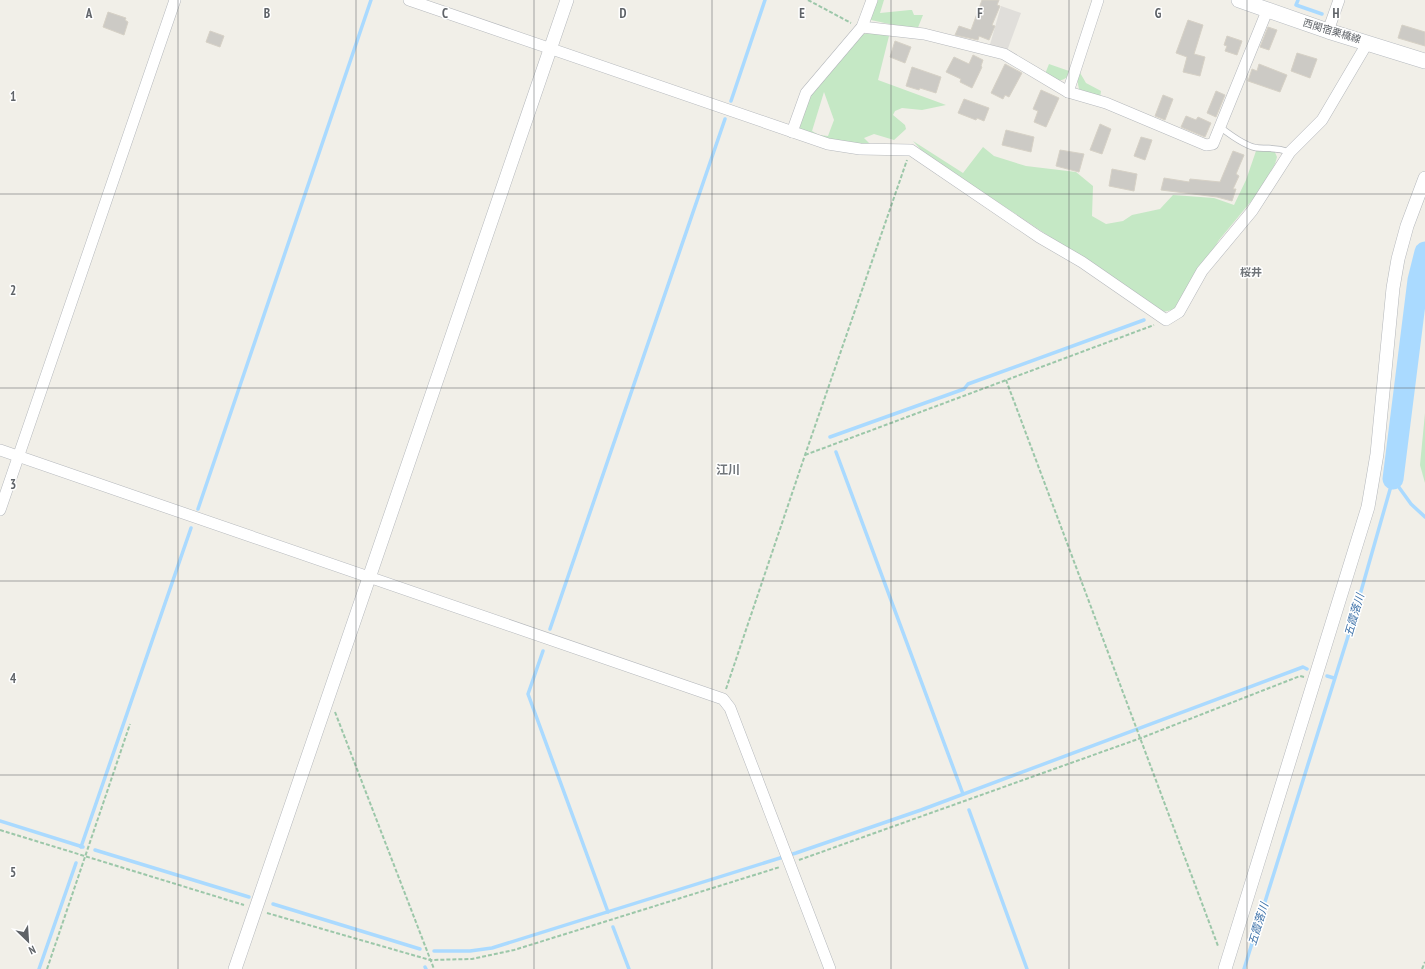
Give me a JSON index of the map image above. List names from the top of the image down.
{
  "streets": {
    "main road": ["西関宿栗橋線"]
  },
  "districts": ["桜井", "江川"],
  "water": ["五霞落川"],
  "north": "bottom right",
  "grid": {
    "columns": [
      "A",
      "B",
      "C",
      "D",
      "E",
      "F",
      "G",
      "H"
    ],
    "rows": [
      "1",
      "2",
      "3",
      "4",
      "5"
    ]
  }
}
